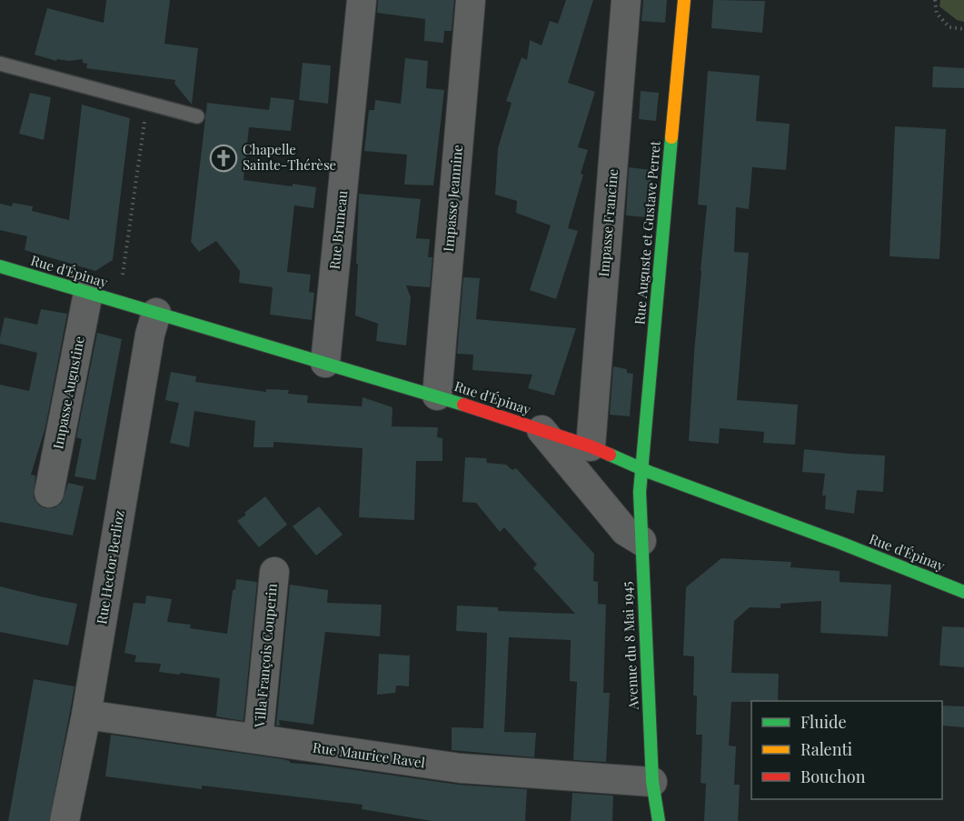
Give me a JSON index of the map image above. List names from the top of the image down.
{
  "streets": {
    "main road": ["Rue Auguste et Gustave Perret", "Rue d'Épinay", "Avenue du 8 Mai 1945"],
    "street": [
      "Impasse Jeannine",
      "Impasse Francine",
      "Rue Bruneau",
      "Impasse Augustine",
      "Rue Hector Berlioz",
      "Villa François Couperin",
      "Rue Maurice Ravel"
    ]
  },
  "crossings": [
    ["Impasse Jeannine", "Rue d'Épinay"],
    ["Impasse Francine", "Rue d'Épinay"],
    ["Rue Bruneau", "Rue d'Épinay"],
    ["Rue Auguste et Gustave Perret", "Rue d'Épinay"],
    ["Rue Auguste et Gustave Perret", "Avenue du 8 Mai 1945"],
    ["Rue d'Épinay", "Impasse Augustine"],
    ["Rue d'Épinay", "Rue Hector Berlioz"],
    ["Rue d'Épinay", "Avenue du 8 Mai 1945"],
    ["Rue Hector Berlioz", "Rue Maurice Ravel"],
    ["Avenue du 8 Mai 1945", "Rue Maurice Ravel"],
    ["Villa François Couperin", "Rue Maurice Ravel"]
  ],
  "places": {
    "church": ["Chapelle Sainte-Thérèse"]
  },
  "legend": ["Fluide", "Ralenti", "Bouchon"]
}
